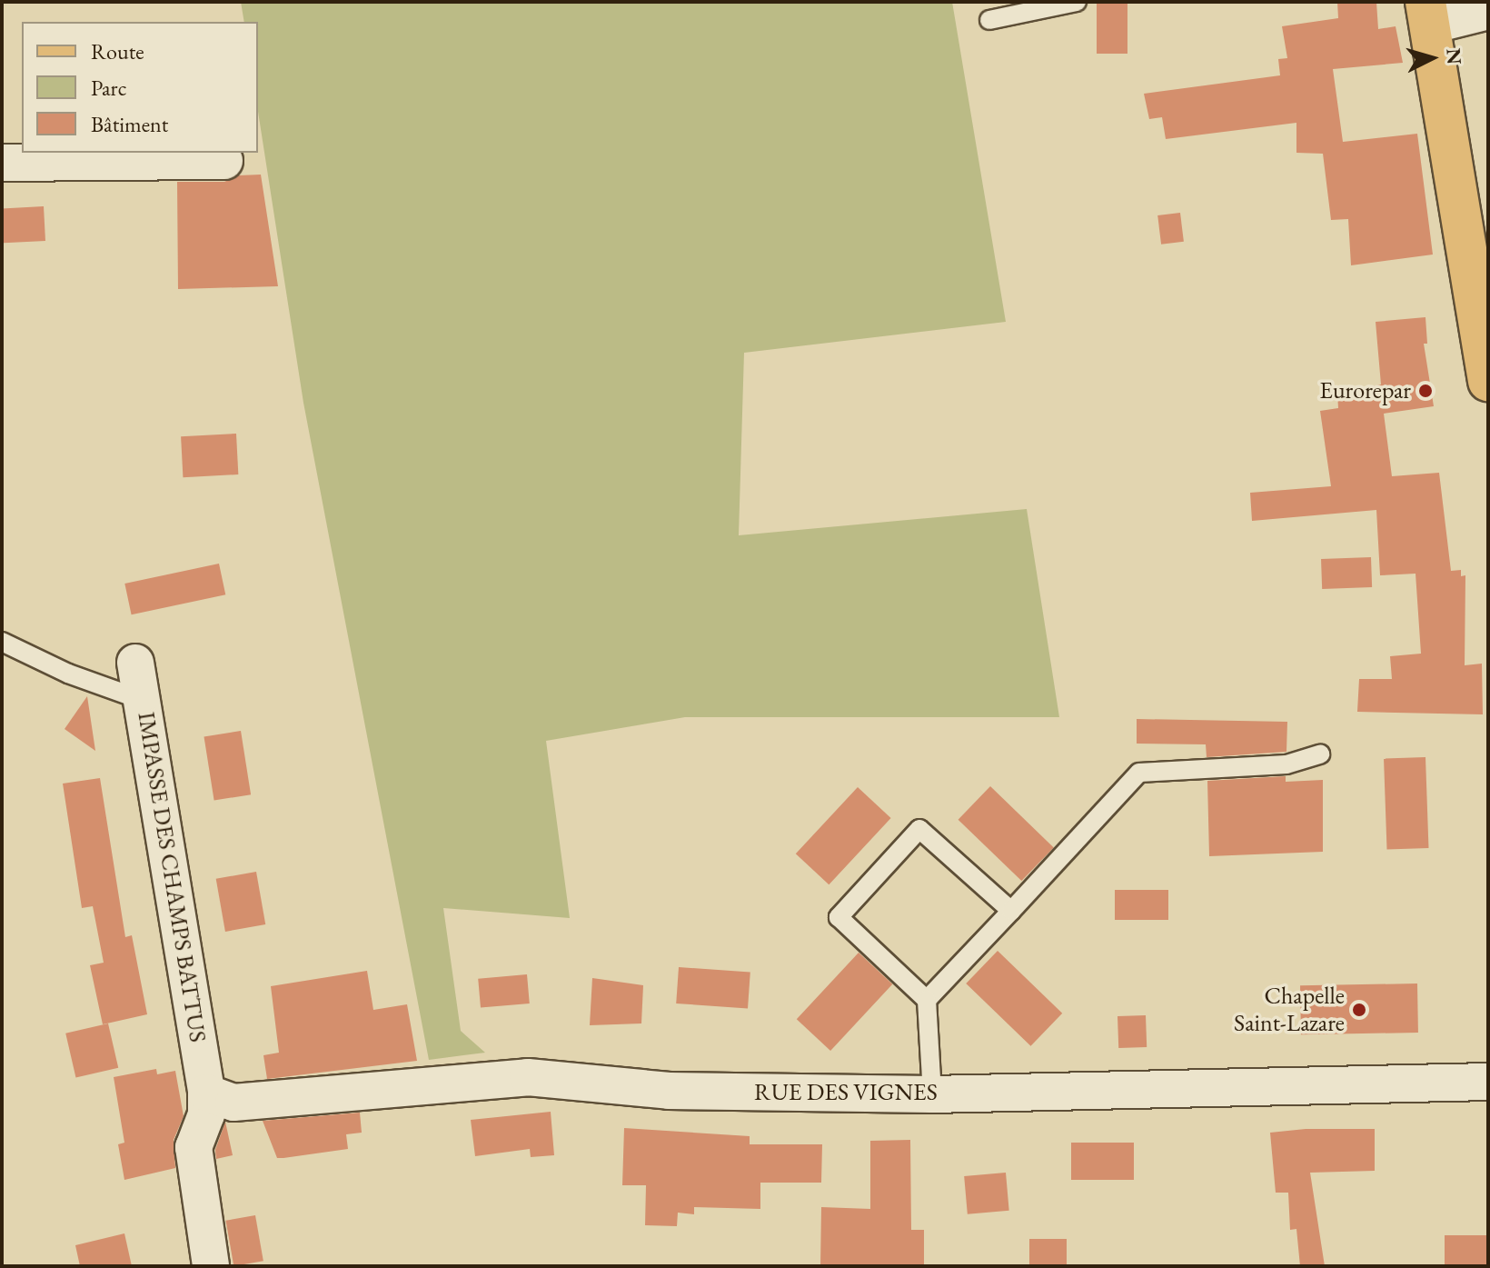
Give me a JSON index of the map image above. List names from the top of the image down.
{
  "streets": {
    "street": ["IMPASSE DES CHAMPS BATTUS", "RUE DES VIGNES"]
  },
  "crossings": [
    ["IMPASSE DES CHAMPS BATTUS", "RUE DES VIGNES"]
  ],
  "places": ["Eurorepar", "Chapelle Saint-Lazare"],
  "legend": ["Route", "Parc", "Bâtiment"],
  "north": "right"
}
